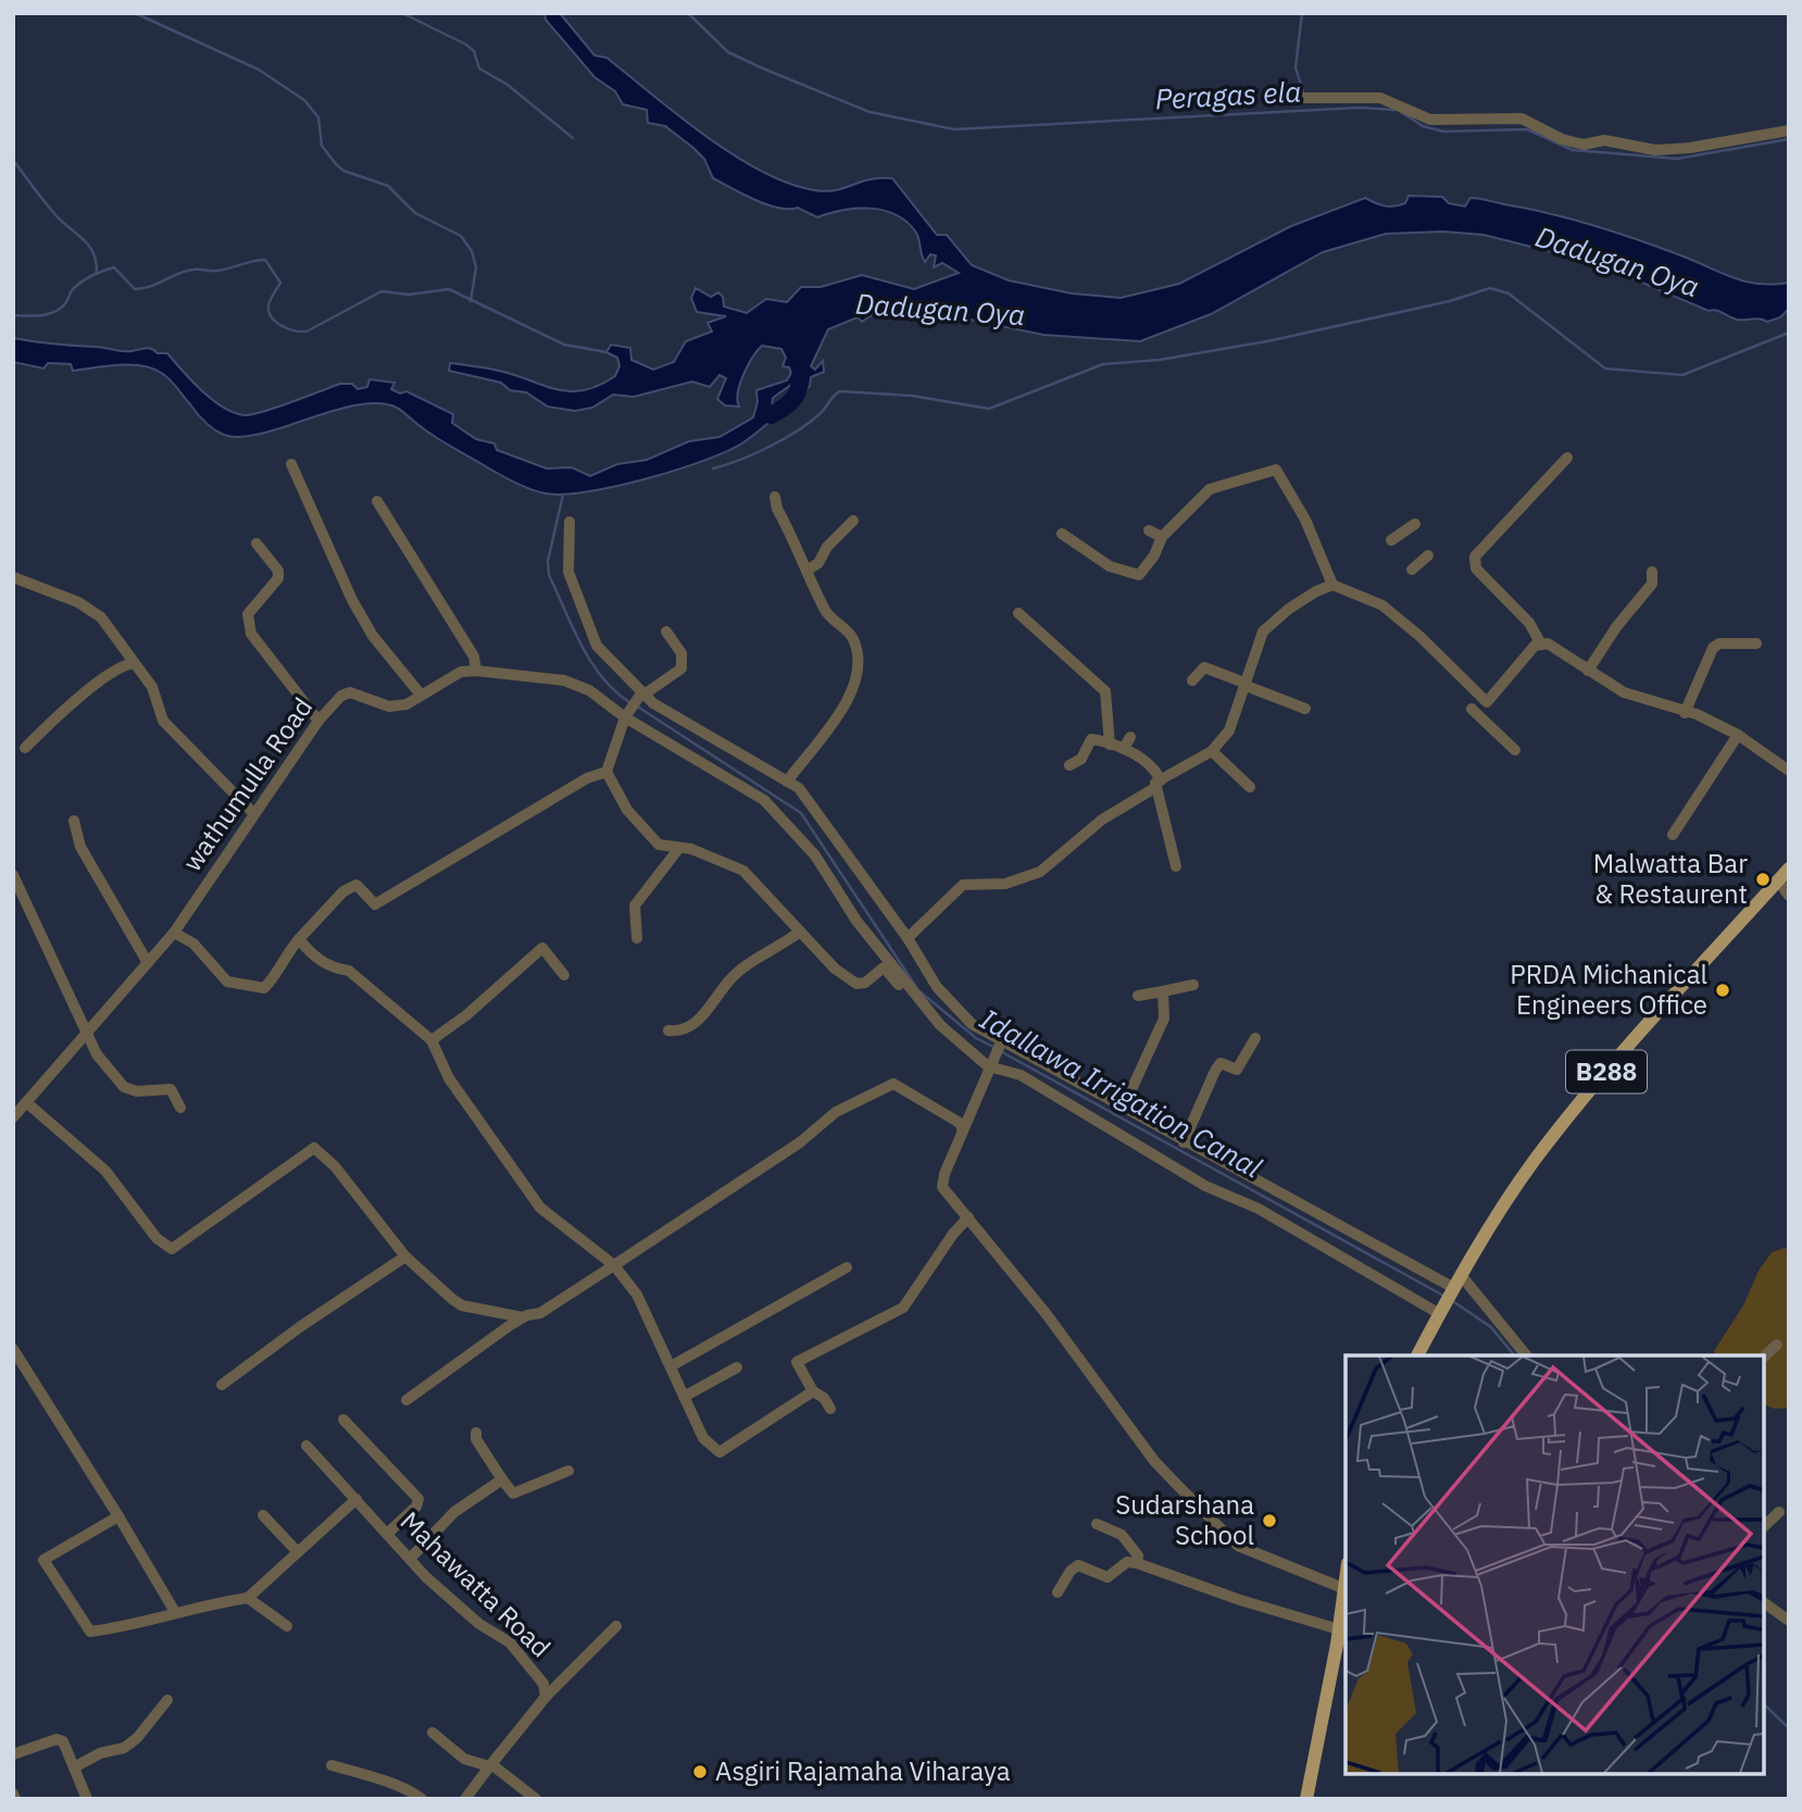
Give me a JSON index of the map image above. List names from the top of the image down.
{
  "streets": {
    "main road": ["B288"],
    "street": ["wathumulla Road", "Mahawatta Road"]
  },
  "water": ["Peragas ela", "Dadugan Oya", "Idallawa Irrigation Canal"],
  "places": [
    "Malwatta Bar & Restaurent",
    "PRDA Michanical Engineers Office",
    "Sudarshana School",
    "Asgiri Rajamaha Viharaya"
  ]
}
